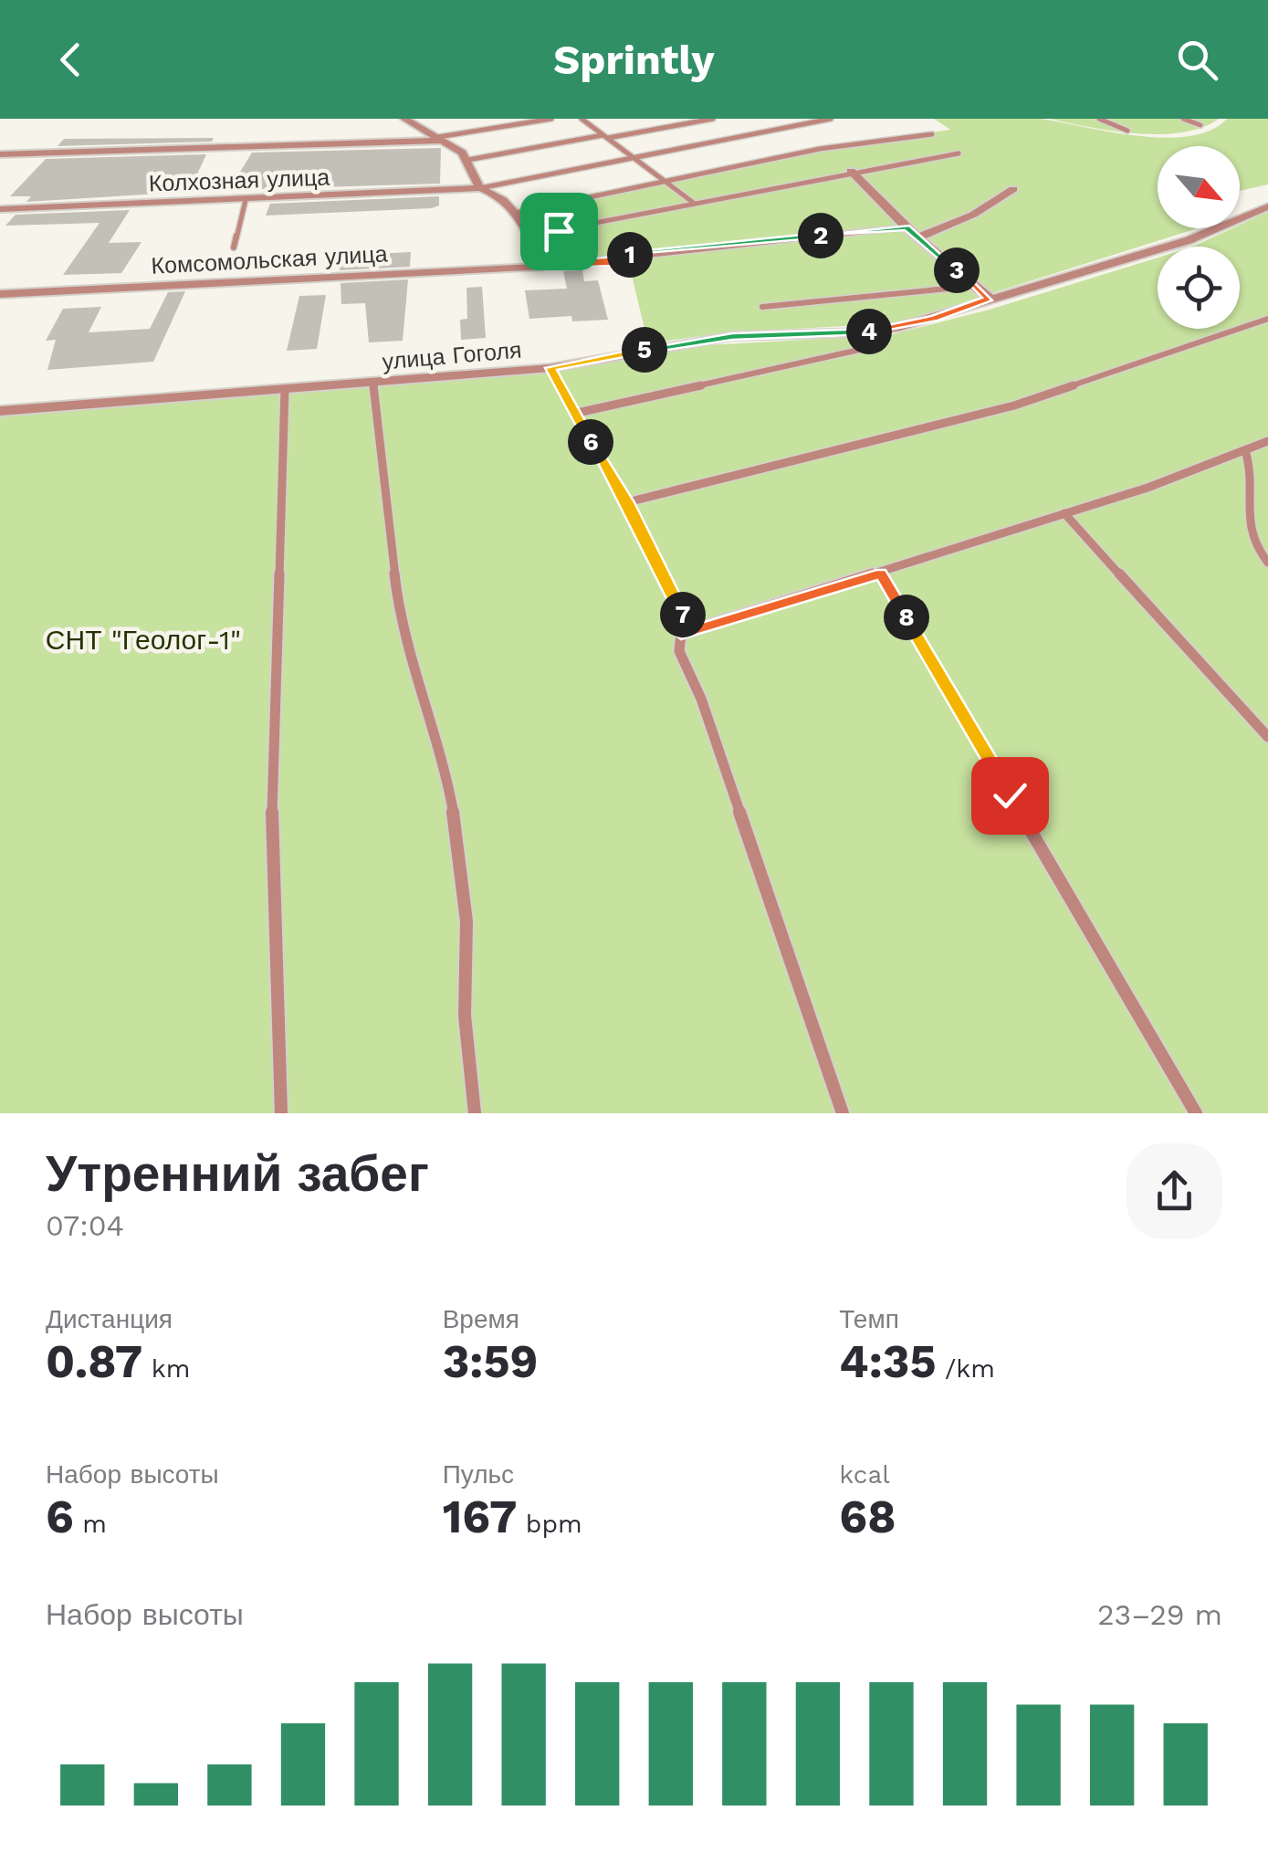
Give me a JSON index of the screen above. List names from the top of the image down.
{
  "streets": {
    "street": ["Колхозная улица", "Комсомольская улица", "улица Гоголя"]
  },
  "parks": ["СНТ \"Геолог-1\""],
  "north": "bottom right",
  "page": {
    "header": "Sprintly",
    "pins": [
      "2",
      "1",
      "3",
      "4",
      "5",
      "6",
      "7",
      "8"
    ],
    "heading": ["Утренний забег", "07:04"],
    "stats": [
      ["Дистанция", "0.87 km"],
      ["Время", "3:59"],
      ["Темп", "4:35 /km"],
      ["Набор высоты", "6 m"],
      ["Пульс", "167 bpm"],
      ["kcal", "68"]
    ],
    "chart": ["Набор высоты", "23–29 m"]
  }
}
